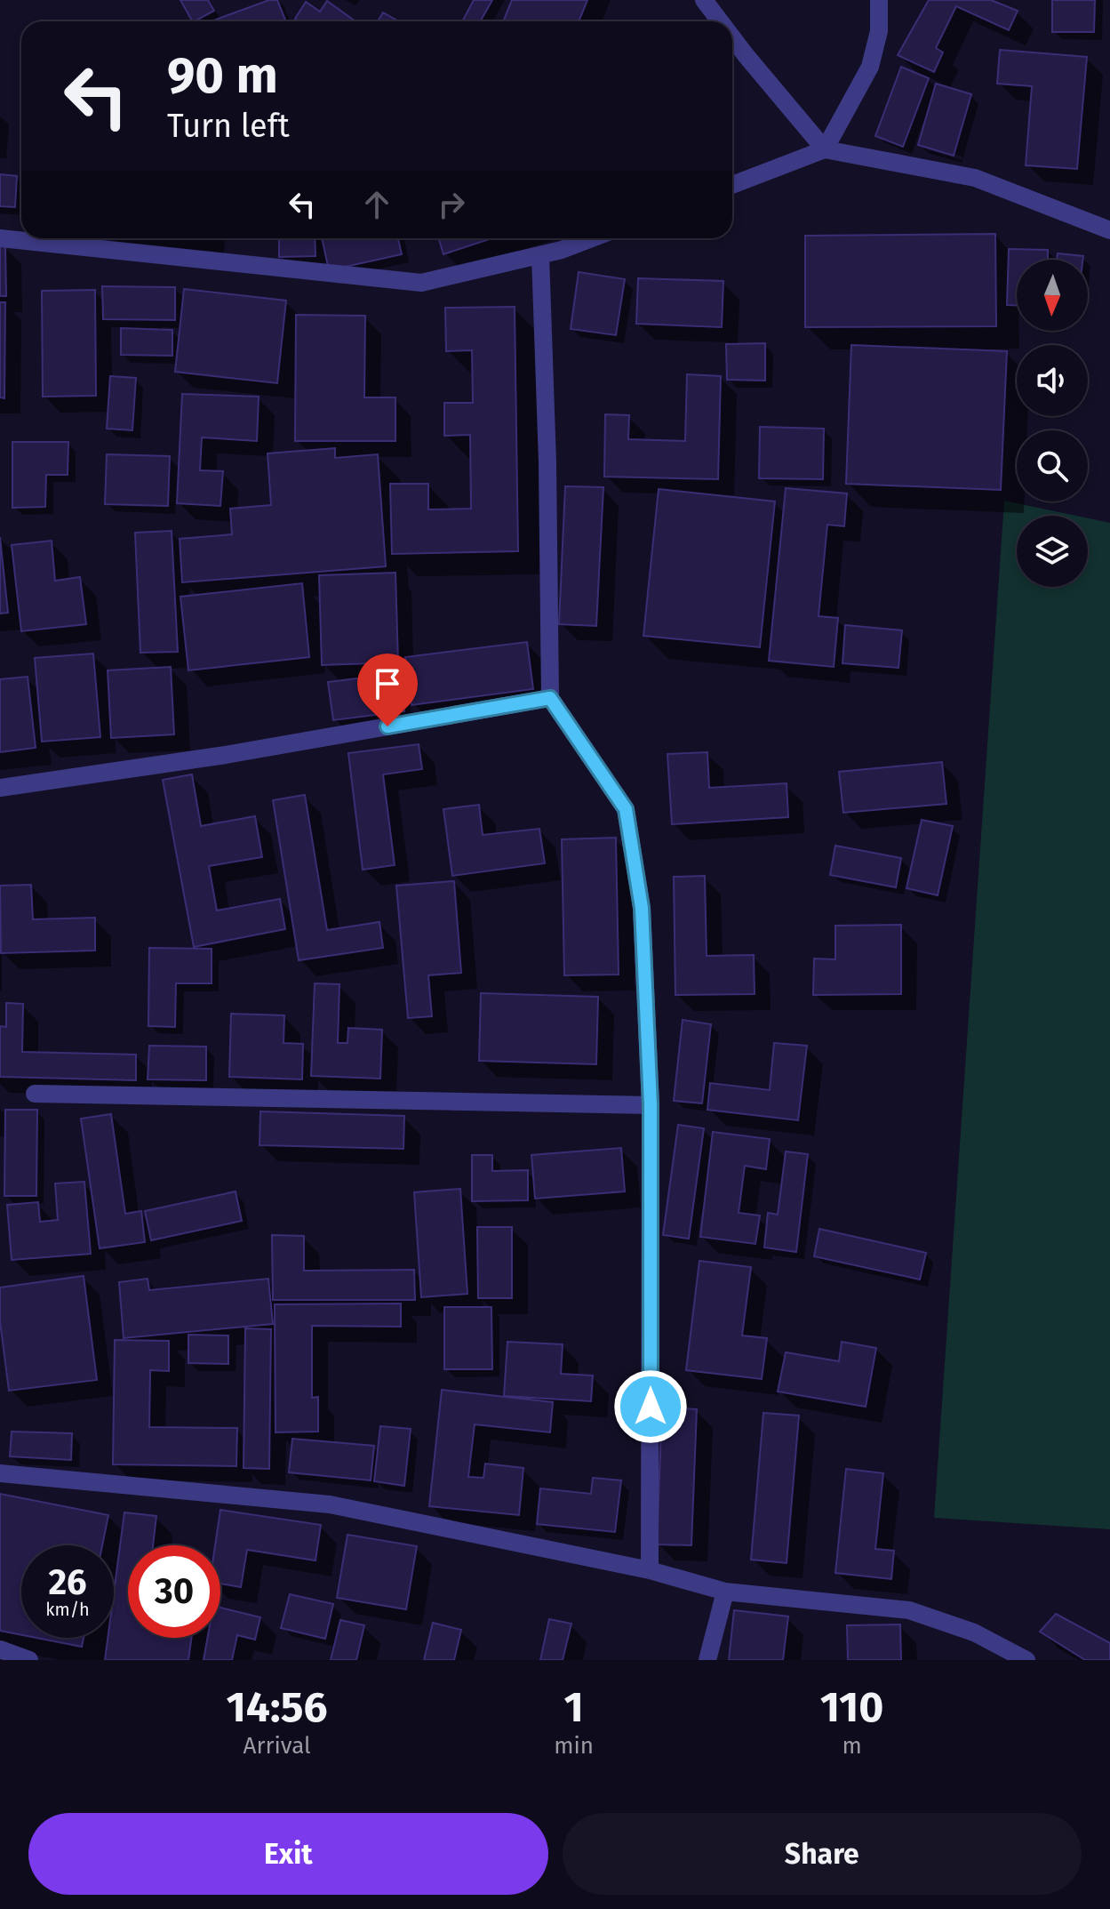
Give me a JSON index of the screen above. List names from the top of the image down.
{
  "north": "bottom",
  "page": {
    "turn": ["90 m", "Turn left"],
    "speed": "26 km/h",
    "limit": "30",
    "eta": [
      "14:56",
      "Arrival",
      "1",
      "min",
      "110",
      "m"
    ],
    "buttons": ["Exit", "Share"]
  }
}
